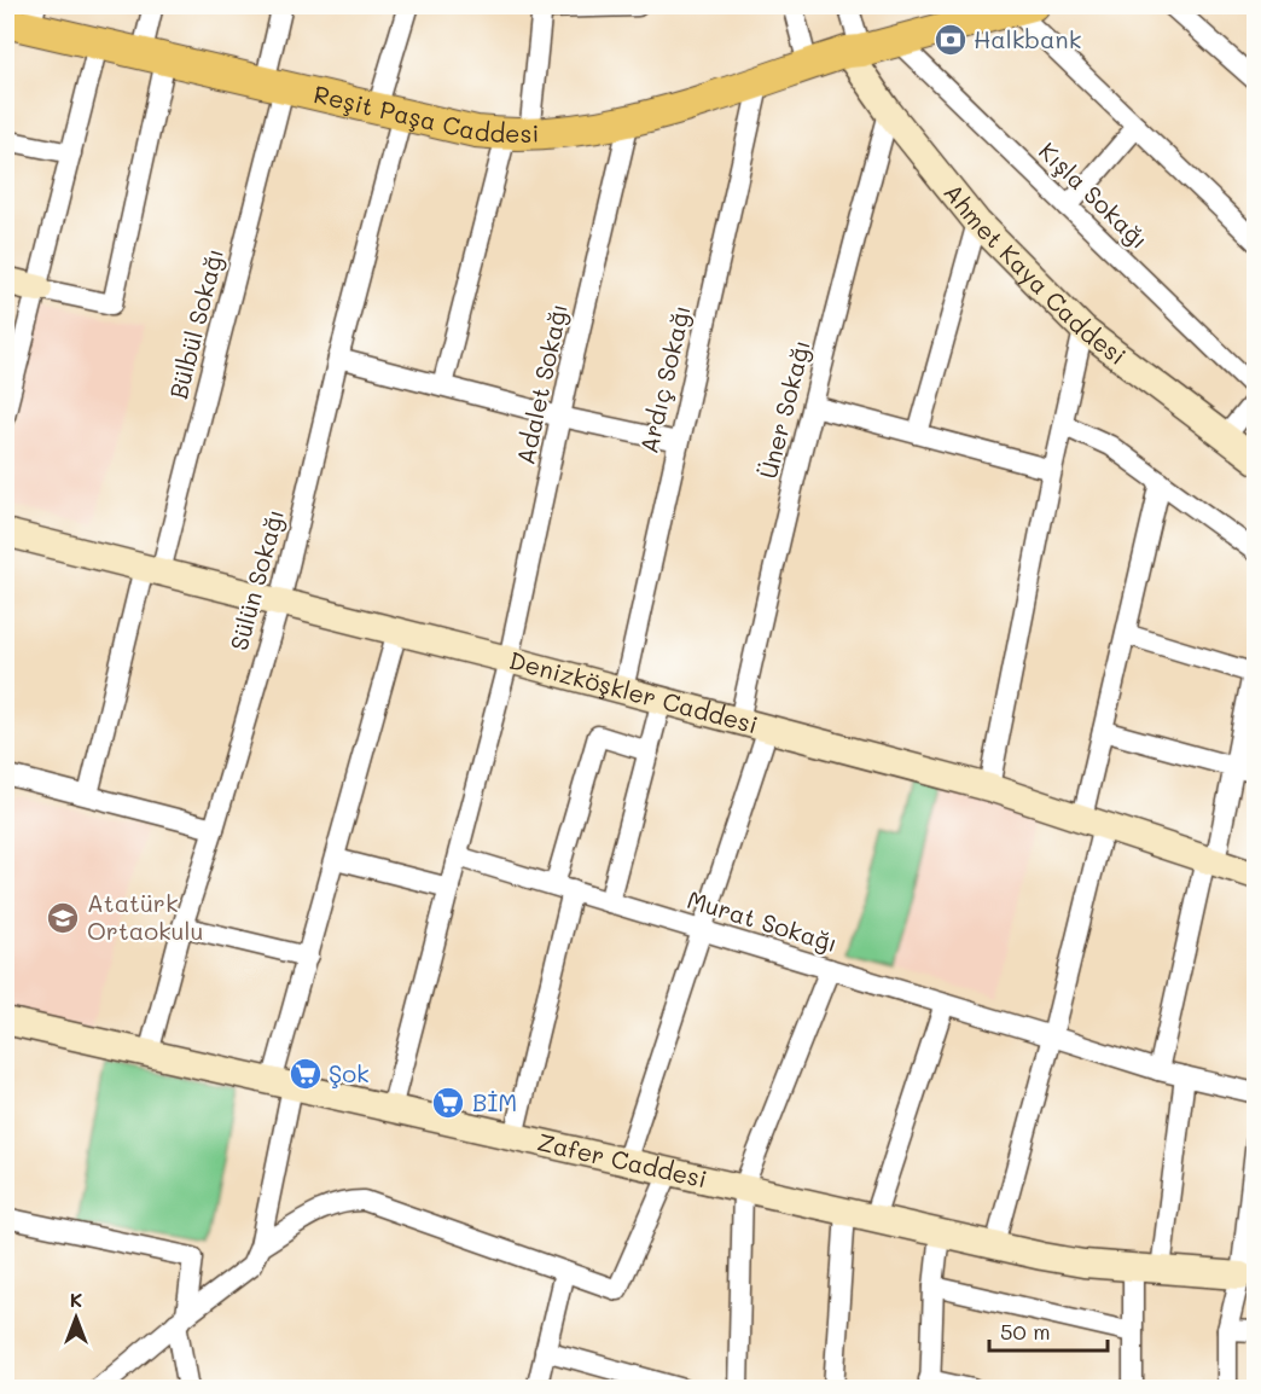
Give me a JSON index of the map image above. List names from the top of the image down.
{
  "streets": {
    "main road": ["Reşit Paşa Caddesi"],
    "street": [
      "Kışla Sokağı",
      "Ahmet Kaya Caddesi",
      "Bülbül Sokağı",
      "Ardıç Sokağı",
      "Adalet Sokağı",
      "Üner Sokağı",
      "Sülün Sokağı",
      "Denizköşkler Caddesi",
      "Murat Sokağı",
      "Zafer Caddesi"
    ]
  },
  "crossings": [
    ["Reşit Paşa Caddesi", "Kışla Sokağı"],
    ["Reşit Paşa Caddesi", "Ahmet Kaya Caddesi"],
    ["Reşit Paşa Caddesi", "Bülbül Sokağı"],
    ["Reşit Paşa Caddesi", "Ardıç Sokağı"],
    ["Reşit Paşa Caddesi", "Adalet Sokağı"],
    ["Reşit Paşa Caddesi", "Sülün Sokağı"],
    ["Ahmet Kaya Caddesi", "Üner Sokağı"],
    ["Bülbül Sokağı", "Denizköşkler Caddesi"],
    ["Ardıç Sokağı", "Denizköşkler Caddesi"],
    ["Adalet Sokağı", "Denizköşkler Caddesi"],
    ["Adalet Sokağı", "Murat Sokağı"],
    ["Adalet Sokağı", "Zafer Caddesi"],
    ["Üner Sokağı", "Denizköşkler Caddesi"],
    ["Sülün Sokağı", "Denizköşkler Caddesi"],
    ["Sülün Sokağı", "Zafer Caddesi"]
  ],
  "places": {
    "bank": ["Halkbank"],
    "school or university": ["Atatürk Ortaokulu"],
    "supermarket": ["Şok", "BİM"]
  },
  "scale_bar": "50 m",
  "north": "top"
}
